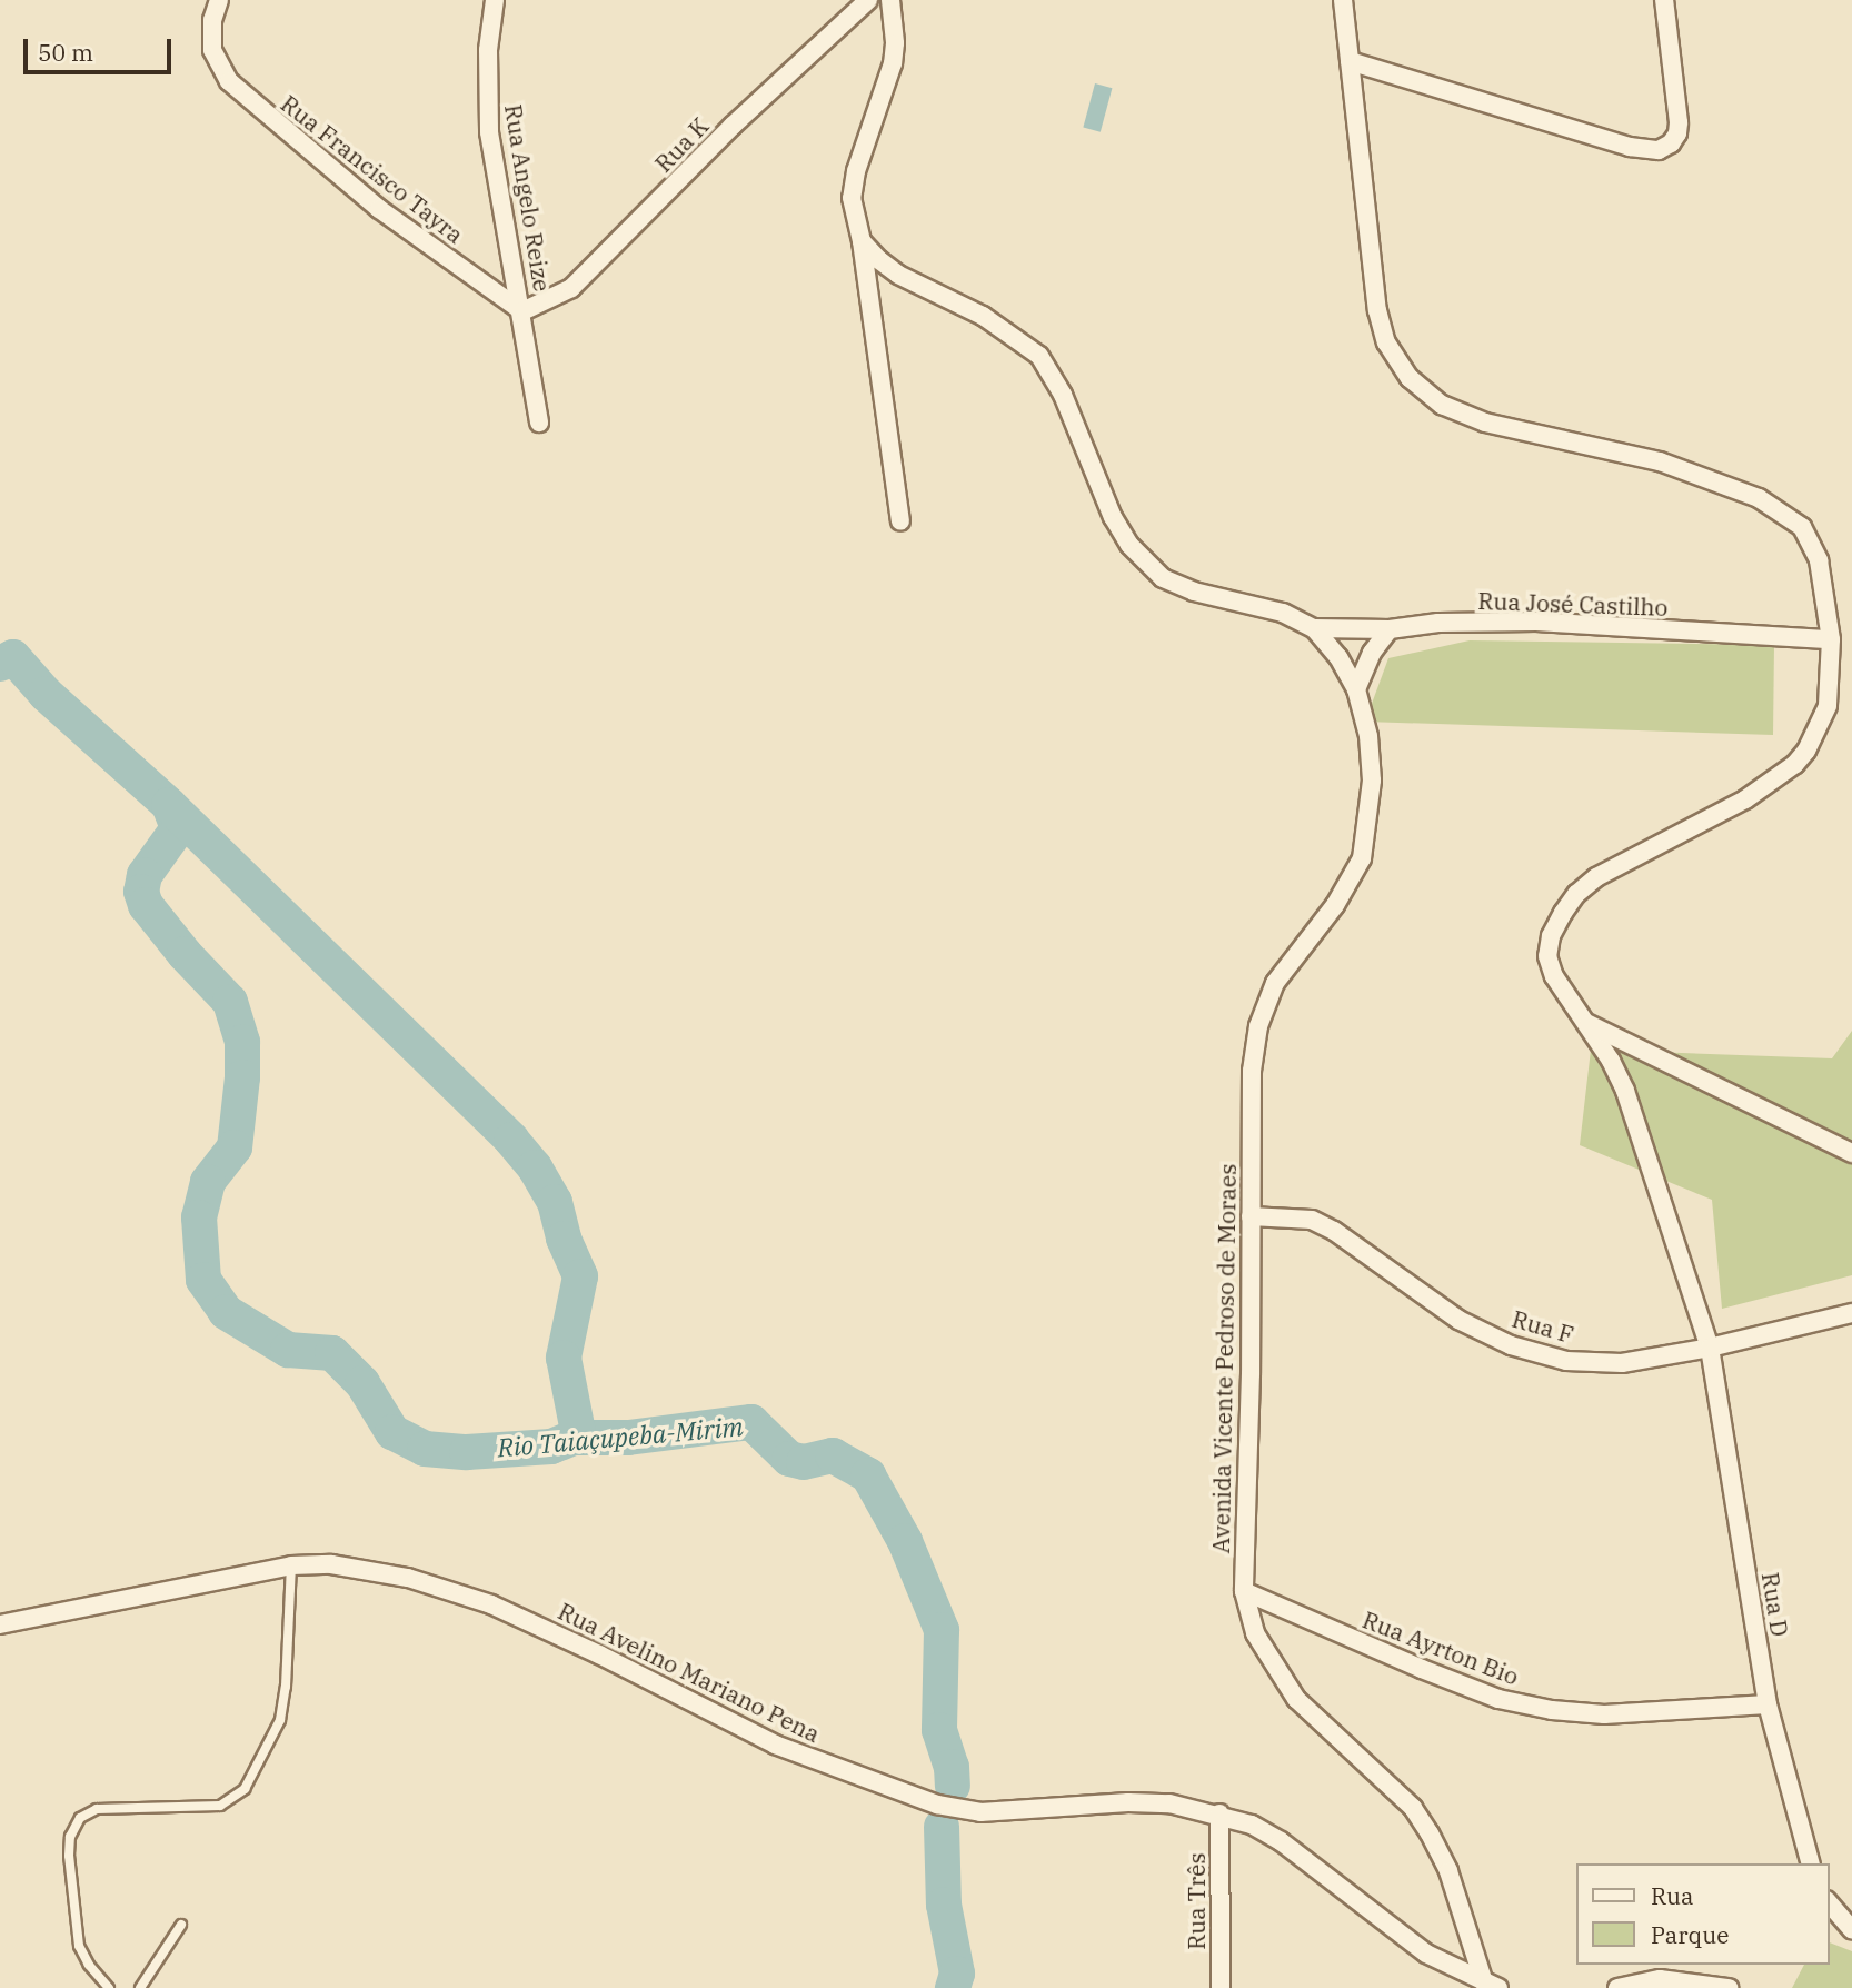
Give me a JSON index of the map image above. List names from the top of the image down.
{
  "streets": {
    "street": [
      "Rua K",
      "Rua Francisco Tayra",
      "Rua Angelo Reize",
      "Rua José Castilho",
      "Rua F",
      "Avenida Vicente Pedroso de Moraes",
      "Rua D",
      "Rua Ayrton Bio",
      "Rua Avelino Mariano Pena",
      "Rua Três"
    ]
  },
  "crossings": [
    ["Rua K", "Rua Francisco Tayra"],
    ["Rua K", "Rua Angelo Reize"],
    ["Rua Francisco Tayra", "Rua Angelo Reize"],
    ["Rua José Castilho", "Avenida Vicente Pedroso de Moraes"],
    ["Rua José Castilho", "Rua D"],
    ["Rua F", "Avenida Vicente Pedroso de Moraes"],
    ["Rua F", "Rua D"],
    ["Avenida Vicente Pedroso de Moraes", "Rua Ayrton Bio"],
    ["Avenida Vicente Pedroso de Moraes", "Rua Avelino Mariano Pena"],
    ["Rua D", "Rua Ayrton Bio"],
    ["Rua Avelino Mariano Pena", "Rua Três"]
  ],
  "water": ["Rio Taiaçupeba-Mirim"],
  "legend": ["Rua", "Parque"],
  "scale_bar": "50 m"
}
